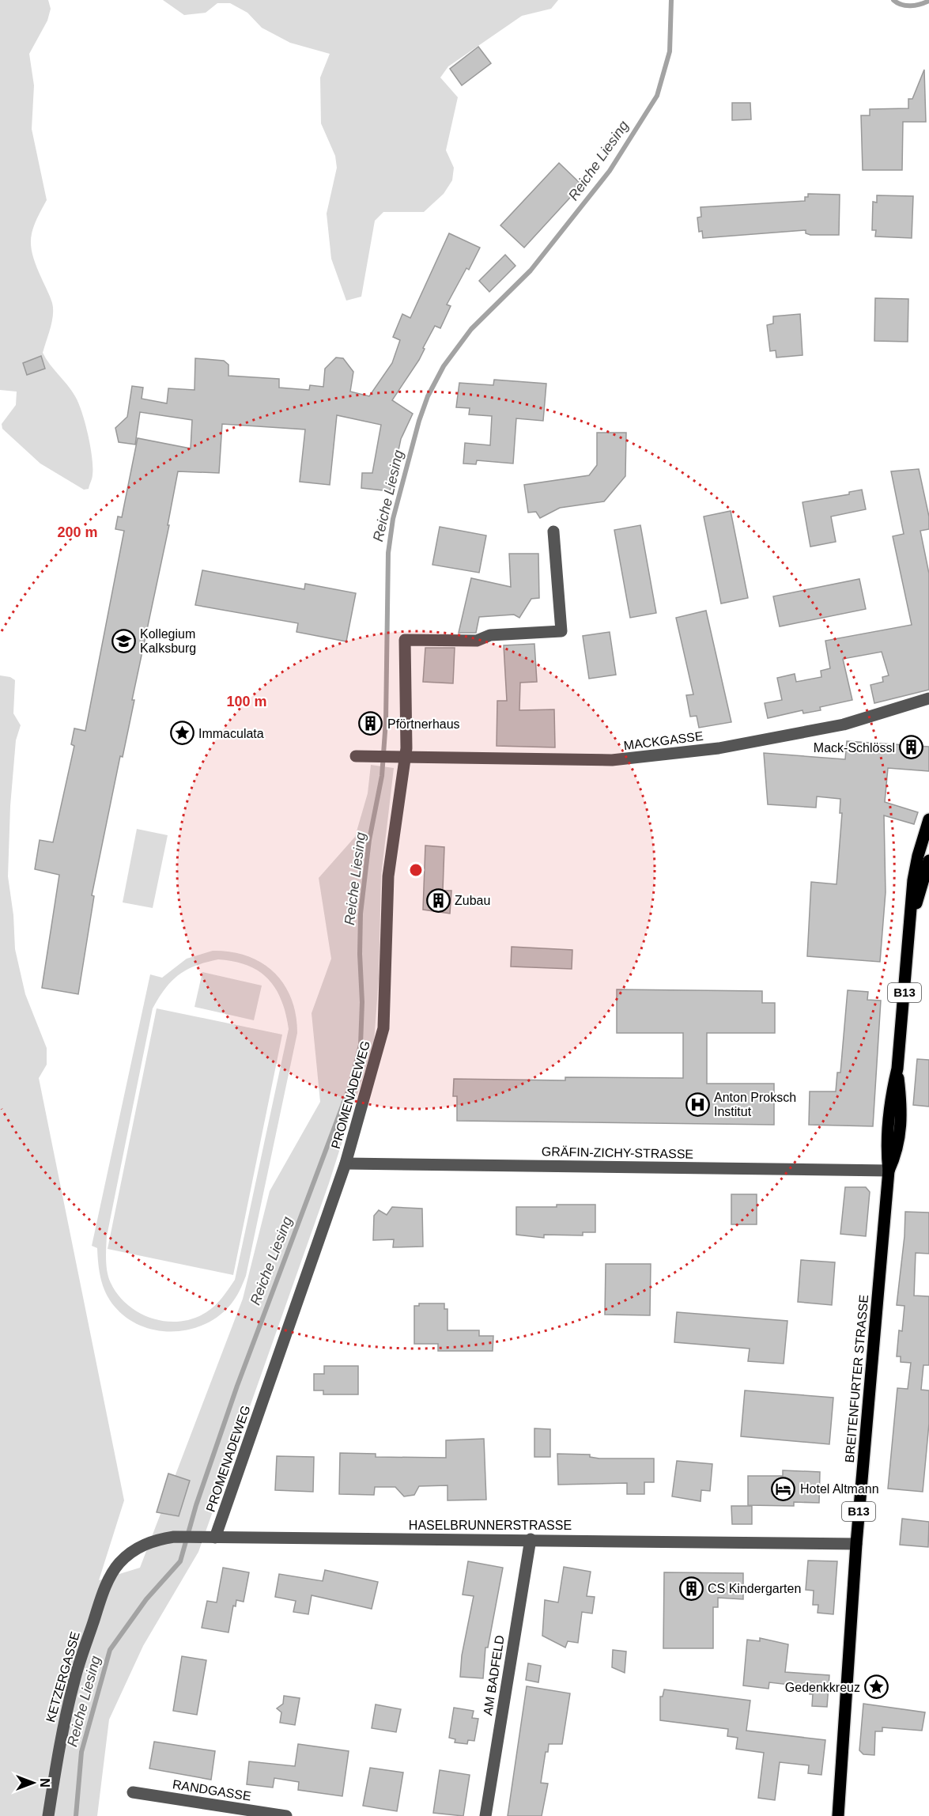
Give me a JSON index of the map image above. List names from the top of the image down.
{
  "streets": {
    "main road": ["B13", "BREITENFURTER STRASSE"],
    "street": [
      "MACKGASSE",
      "PROMENADEWEG",
      "GRÄFIN-ZICHY-STRASSE",
      "HASELBRUNNERSTRASSE",
      "AM BADFELD",
      "KETZERGASSE",
      "RANDGASSE"
    ]
  },
  "crossings": [
    ["MACKGASSE", "PROMENADEWEG"],
    ["PROMENADEWEG", "GRÄFIN-ZICHY-STRASSE"],
    ["PROMENADEWEG", "HASELBRUNNERSTRASSE"],
    ["GRÄFIN-ZICHY-STRASSE", "BREITENFURTER STRASSE"],
    ["BREITENFURTER STRASSE", "HASELBRUNNERSTRASSE"],
    ["HASELBRUNNERSTRASSE", "AM BADFELD"],
    ["HASELBRUNNERSTRASSE", "KETZERGASSE"]
  ],
  "water": ["Reiche Liesing"],
  "places": {
    "school or university": ["Kollegium Kalksburg"],
    "building": [
      "Pförtnerhaus",
      "Mack-Schlössl",
      "Zubau",
      "CS Kindergarten"
    ],
    "place": ["Immaculata", "Gedenkkreuz"],
    "hospital": ["Anton Proksch Institut"],
    "hotel": ["Hotel Altmann"]
  },
  "north": "right",
  "rings": ["200 m", "100 m"]
}
